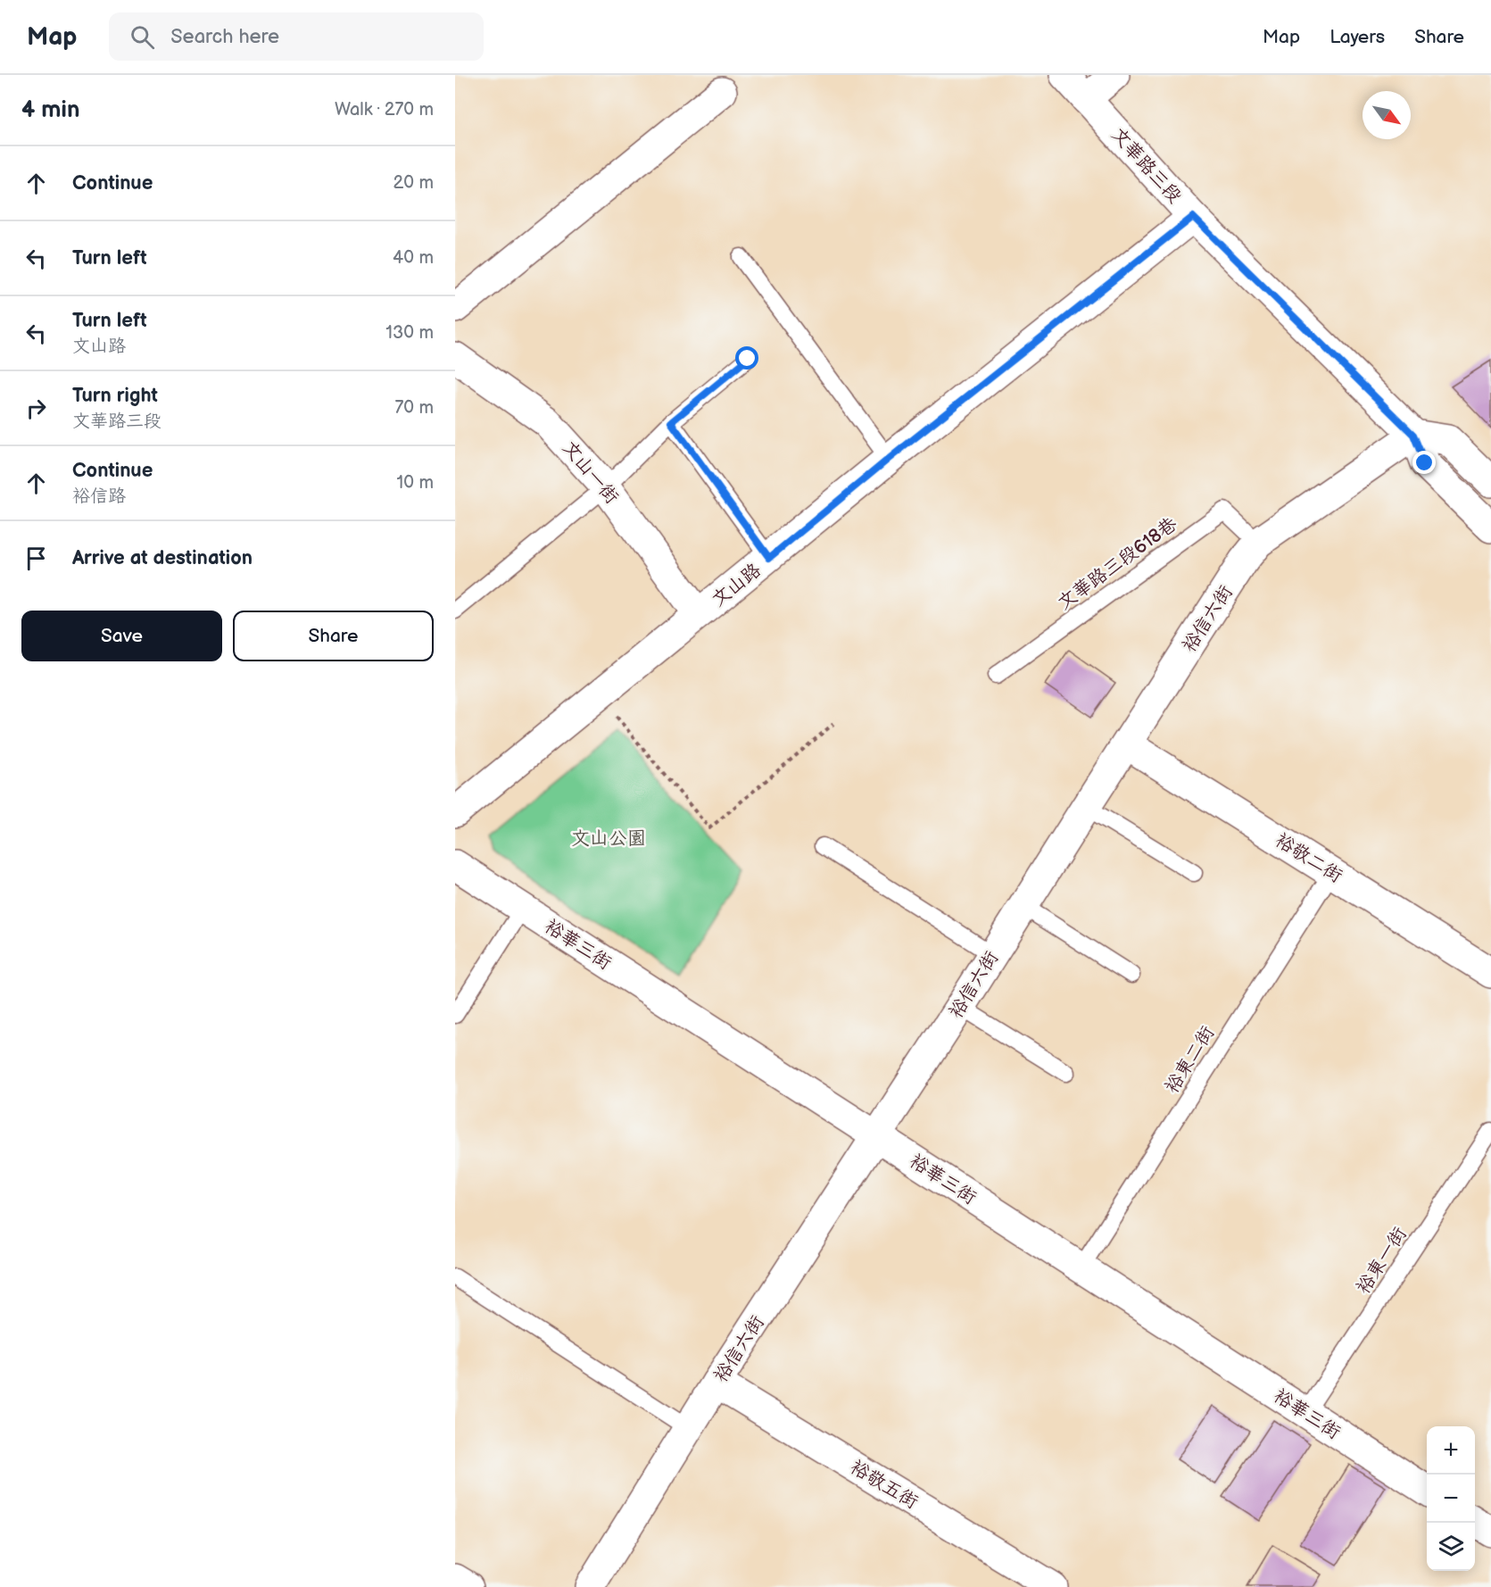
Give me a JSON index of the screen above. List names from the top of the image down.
{
  "streets": {
    "street": [
      "文華路三段",
      "文山一街",
      "文山路",
      "裕信六街",
      "裕敬二街",
      "裕華三街",
      "裕敬五街"
    ],
    "lane": ["文華路三段618巷", "裕東二街", "裕東一街"]
  },
  "crossings": [
    ["文華路三段", "文山路"],
    ["文華路三段", "裕信六街"],
    ["文山一街", "文山路"],
    ["文華路三段618巷", "裕信六街"],
    ["裕信六街", "裕敬二街"],
    ["裕信六街", "裕華三街"],
    ["裕信六街", "裕敬五街"],
    ["裕敬二街", "裕東二街"],
    ["裕華三街", "裕東二街"],
    ["裕華三街", "裕東一街"]
  ],
  "parks": ["文山公園"],
  "north": "bottom right",
  "page": {
    "header": "Map",
    "search": "Search here",
    "nav": ["Map", "Layers", "Share"],
    "heading": ["4 min", "Walk · 270 m"],
    "list": [
      ["Continue", "20 m"],
      ["Turn left", "40 m"],
      ["Turn left", "文山路", "130 m"],
      ["Turn right", "文華路三段", "70 m"],
      ["Continue", "裕信路", "10 m"],
      "Arrive at destination"
    ],
    "buttons": ["Save", "Share"],
    "map_buttons": ["+", "−"]
  }
}
